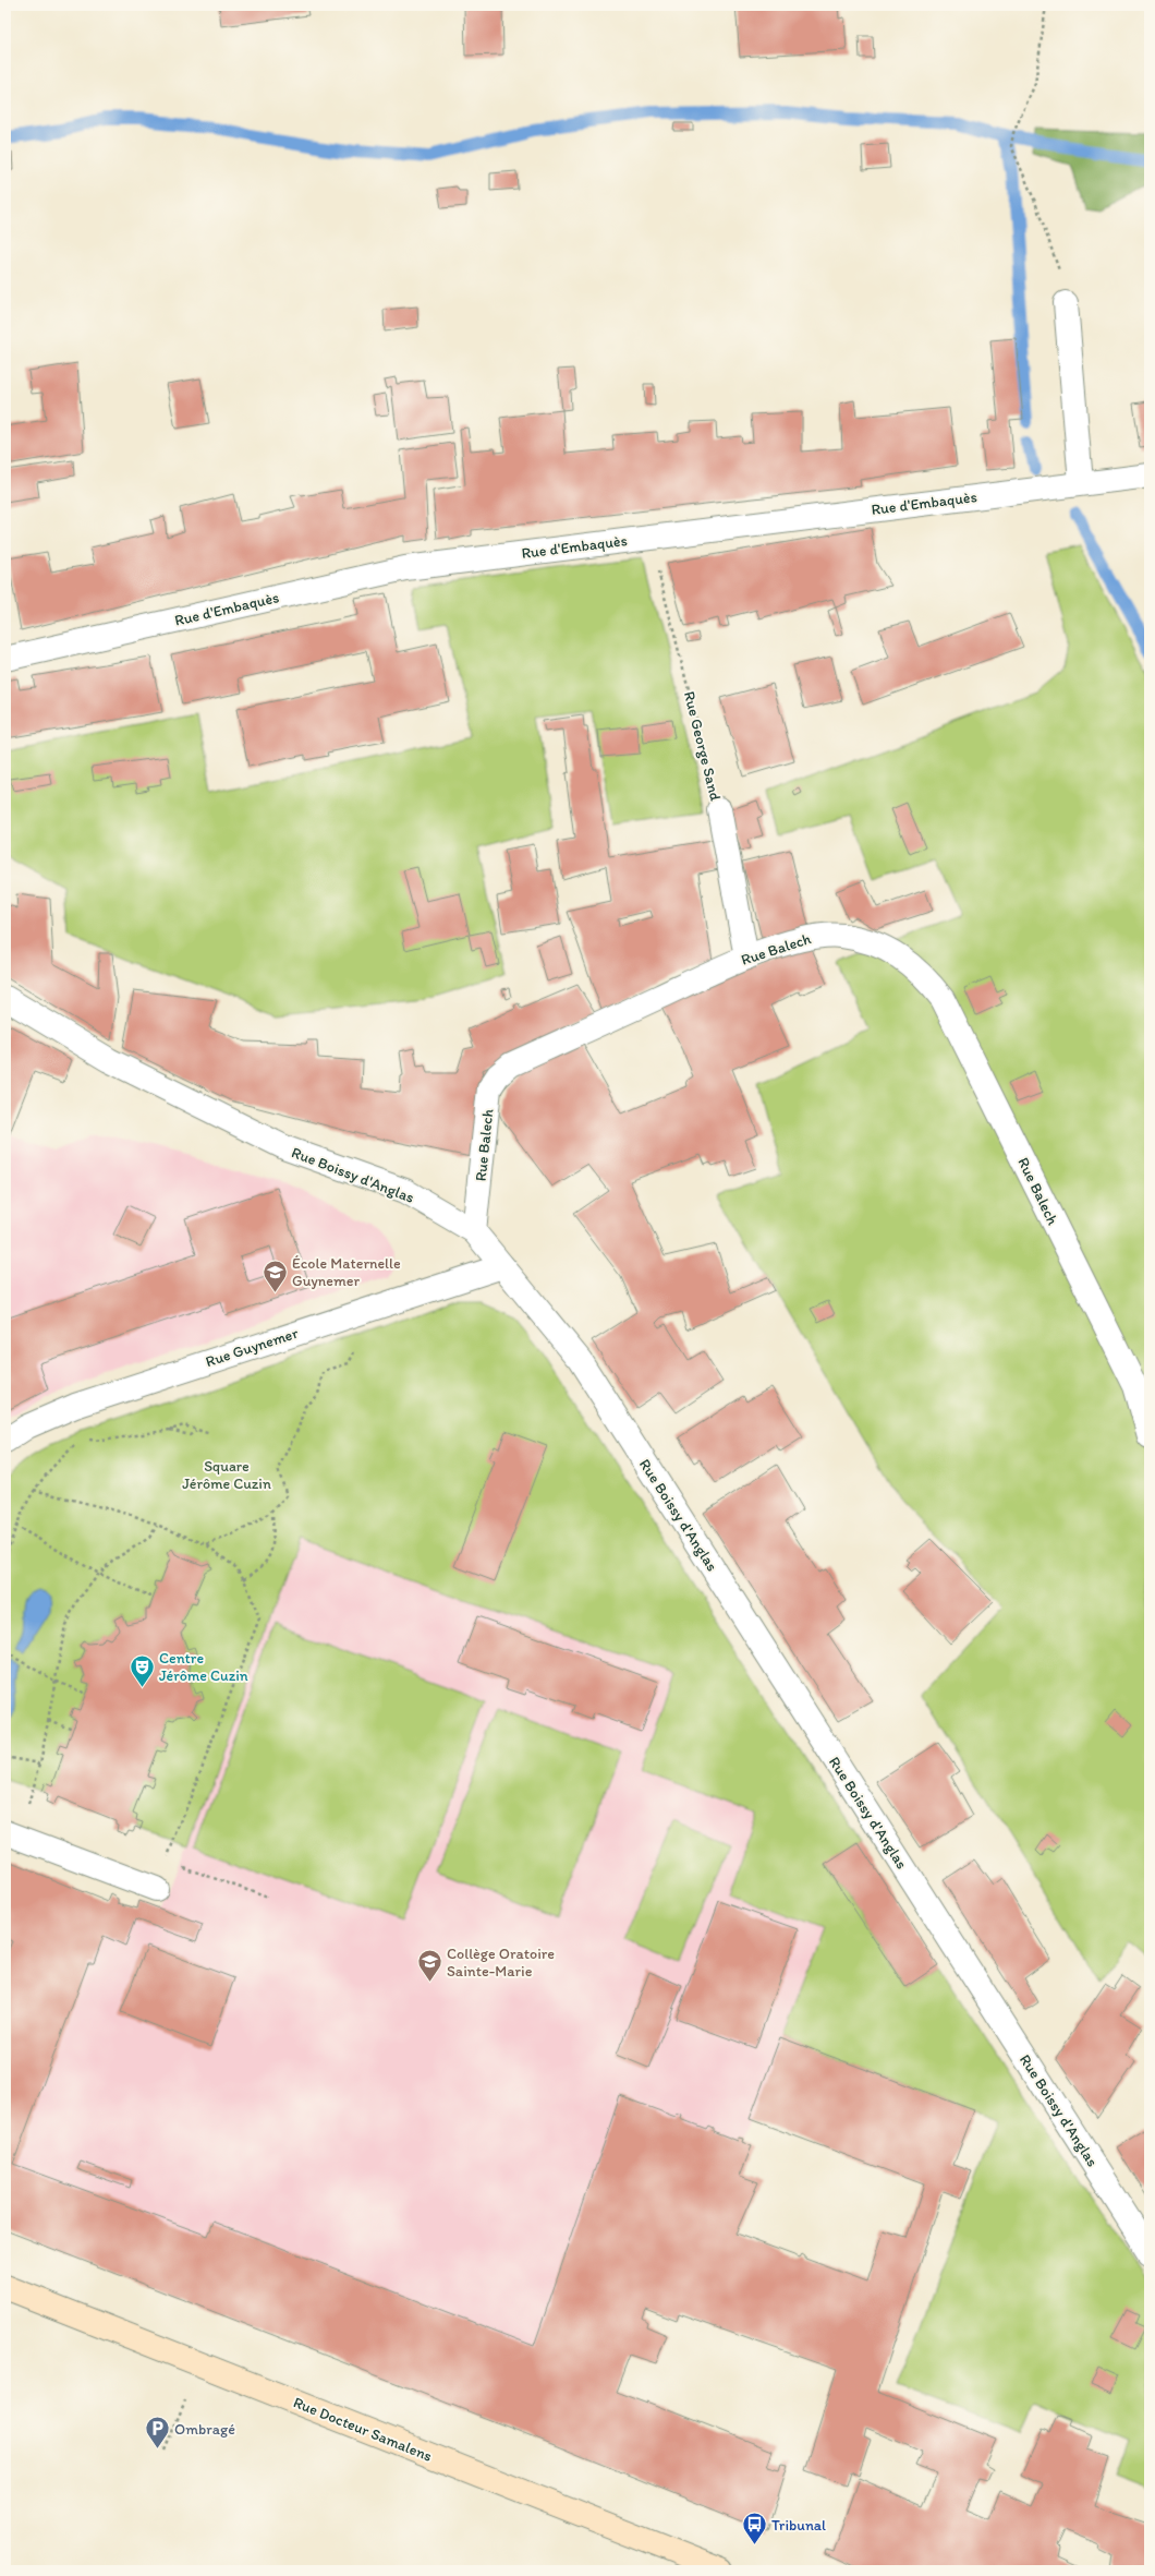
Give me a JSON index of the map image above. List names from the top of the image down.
{
  "streets": {
    "main road": ["Rue Docteur Samalens"],
    "street": [
      "Rue d'Embaquès",
      "Rue George Sand",
      "Rue Balech",
      "Rue Boissy d'Anglas",
      "Rue Guynemer"
    ]
  },
  "crossings": [
    ["Rue d'Embaquès", "Rue George Sand"],
    ["Rue George Sand", "Rue Balech"],
    ["Rue Balech", "Rue Boissy d'Anglas"],
    ["Rue Boissy d'Anglas", "Rue Guynemer"]
  ],
  "parks": ["Square Jérôme Cuzin"],
  "places": {
    "school or university": ["École Maternelle Guynemer", "Collège Oratoire Sainte-Marie"],
    "theatre": ["Centre Jérôme Cuzin"],
    "parking": ["Ombragé"],
    "bus stop": ["Tribunal"]
  }
}
